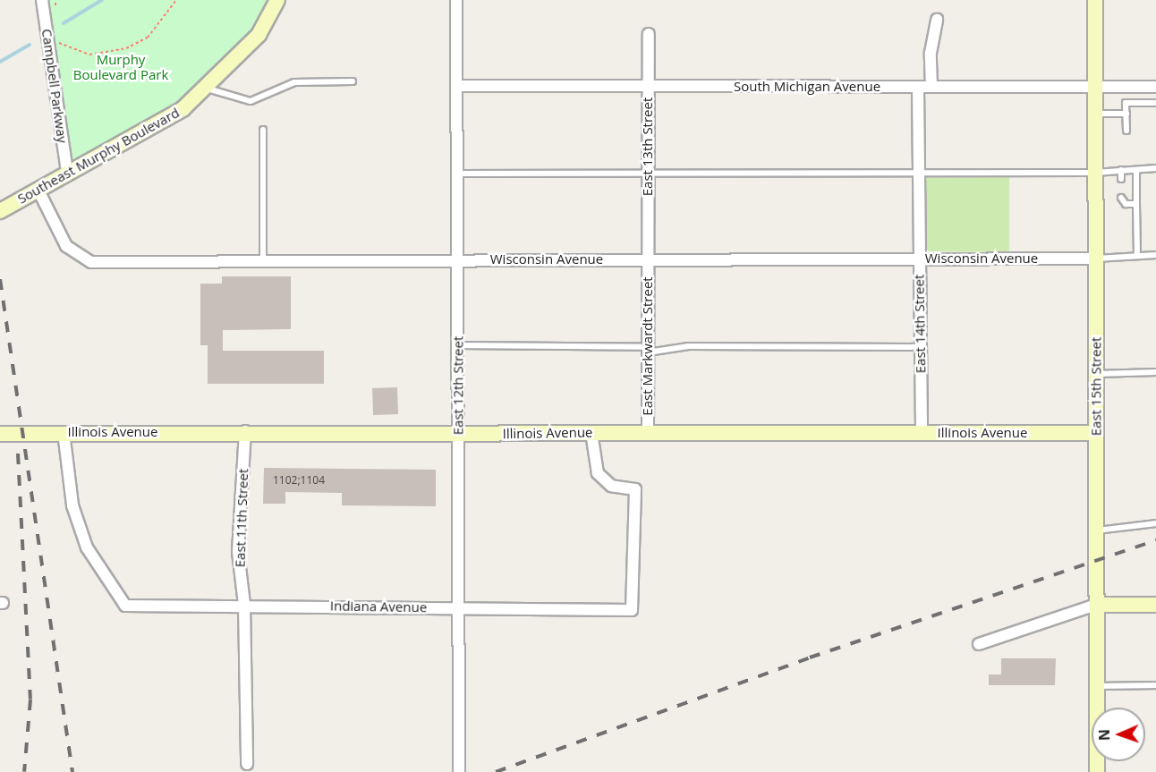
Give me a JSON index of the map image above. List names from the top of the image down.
{
  "streets": {
    "street": [
      "Campbell Parkway",
      "South Michigan Avenue",
      "East 13th Street",
      "Southeast Murphy Boulevard",
      "Wisconsin Avenue",
      "East 14th Street",
      "East Markwardt Street",
      "East 12th Street",
      "East 15th Street",
      "Illinois Avenue",
      "East 11th Street",
      "Indiana Avenue"
    ]
  },
  "crossings": [
    ["Campbell Parkway", "Southeast Murphy Boulevard"],
    ["South Michigan Avenue", "East 13th Street"],
    ["South Michigan Avenue", "East 14th Street"],
    ["South Michigan Avenue", "East 12th Street"],
    ["South Michigan Avenue", "East 15th Street"],
    ["East 13th Street", "Wisconsin Avenue"],
    ["East 13th Street", "East Markwardt Street"],
    ["Southeast Murphy Boulevard", "Wisconsin Avenue"],
    ["Wisconsin Avenue", "East 14th Street"],
    ["Wisconsin Avenue", "East Markwardt Street"],
    ["Wisconsin Avenue", "East 12th Street"],
    ["Wisconsin Avenue", "East 15th Street"],
    ["East 14th Street", "Illinois Avenue"],
    ["East Markwardt Street", "Illinois Avenue"],
    ["East 12th Street", "Illinois Avenue"],
    ["East 12th Street", "Indiana Avenue"],
    ["East 15th Street", "Illinois Avenue"],
    ["Illinois Avenue", "East 11th Street"],
    ["Illinois Avenue", "Indiana Avenue"],
    ["East 11th Street", "Indiana Avenue"]
  ],
  "parks": ["Murphy Boulevard Park"],
  "house_numbers": ["1102;1104"],
  "north": "left"
}
